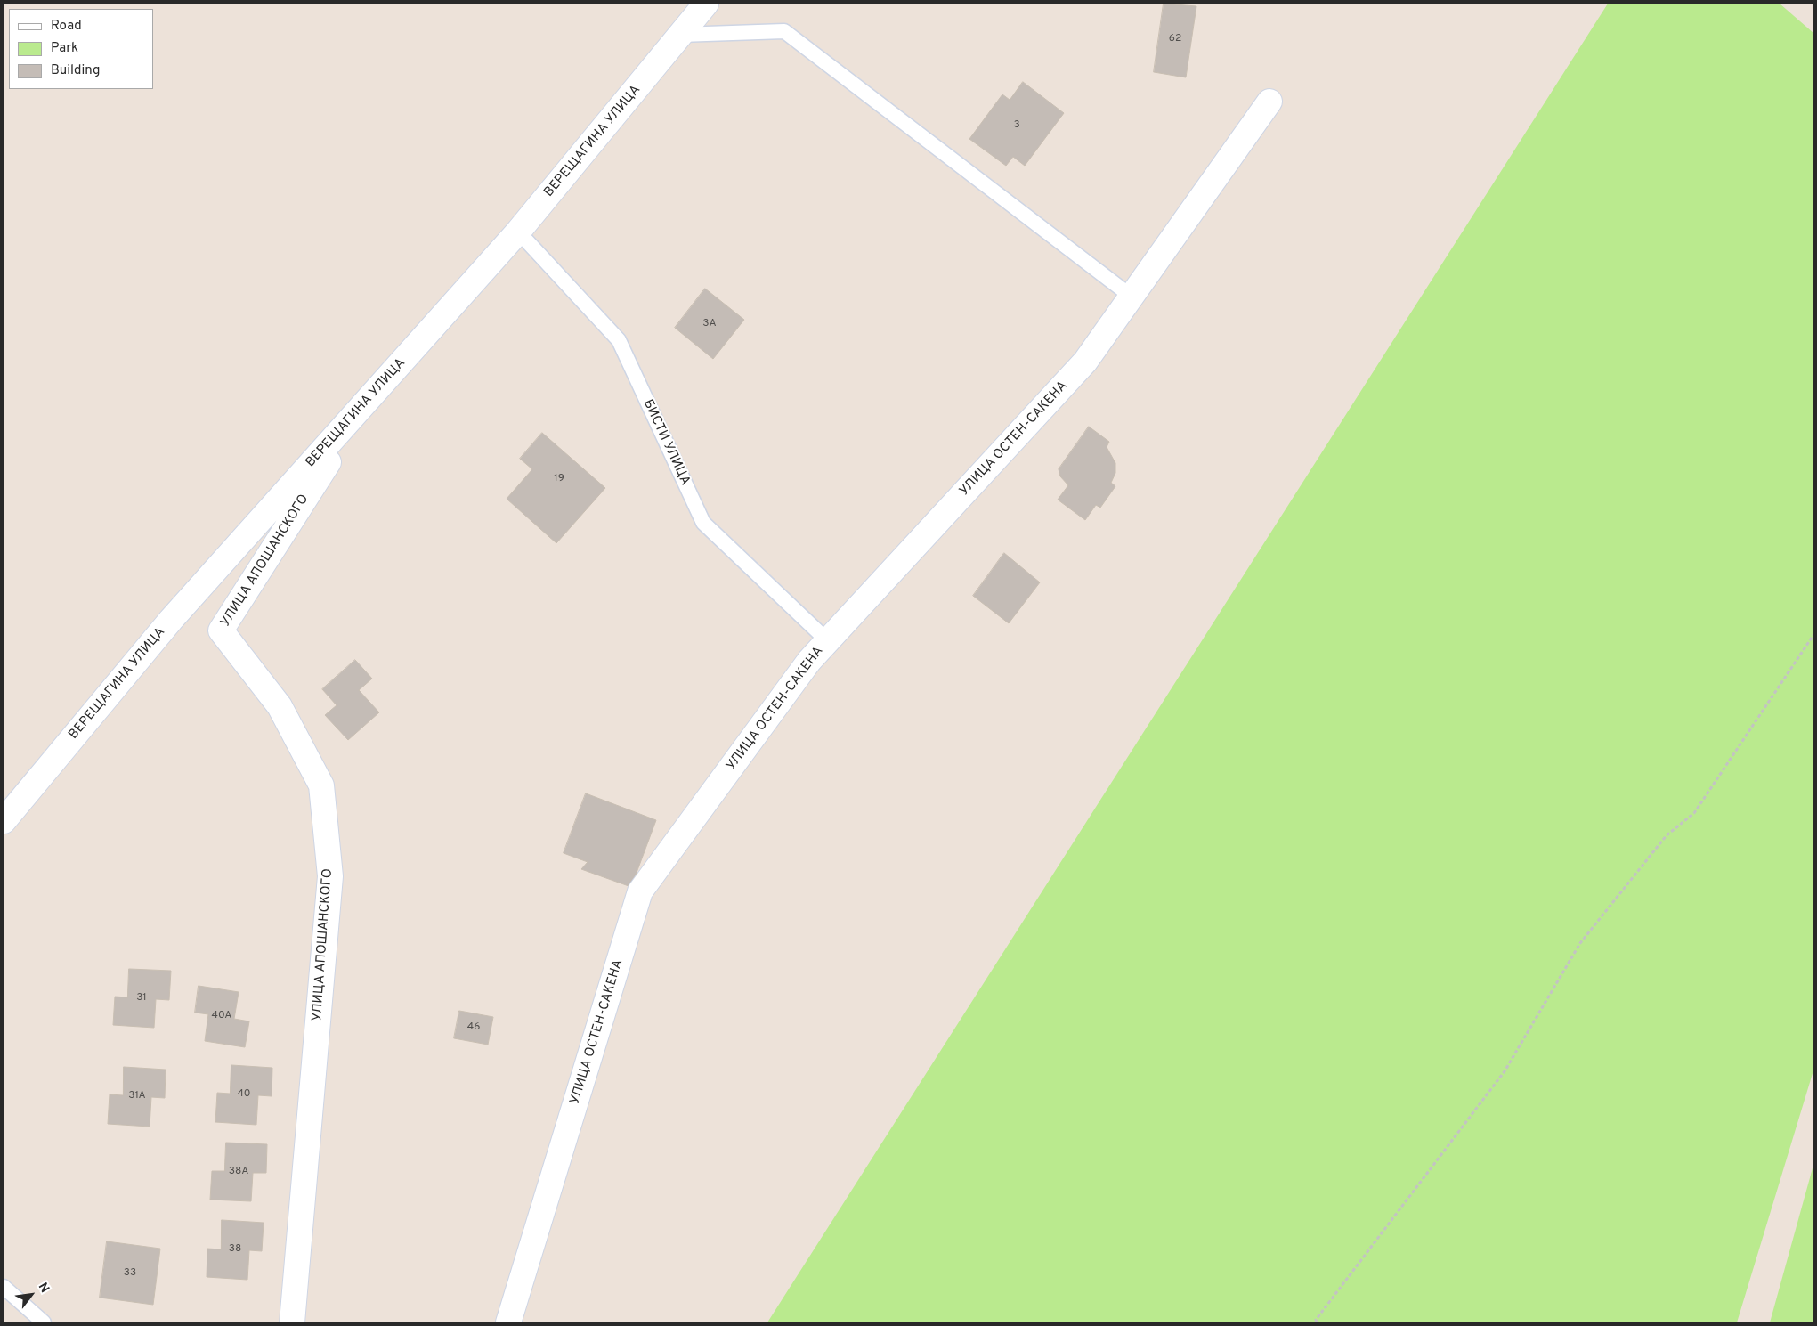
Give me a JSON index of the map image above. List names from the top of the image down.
{
  "streets": {
    "street": ["ВЕРЕЩАГИНА УЛИЦА", "УЛИЦА ОСТЕН-САКЕНА", "УЛИЦА АПОШАНСКОГО"],
    "lane": ["БИСТИ УЛИЦА"]
  },
  "crossings": [
    ["ВЕРЕЩАГИНА УЛИЦА", "БИСТИ УЛИЦА"],
    ["ВЕРЕЩАГИНА УЛИЦА", "УЛИЦА АПОШАНСКОГО"],
    ["УЛИЦА ОСТЕН-САКЕНА", "БИСТИ УЛИЦА"]
  ],
  "house_numbers": [
    "62",
    "3",
    "3А",
    "19",
    "31",
    "40А",
    "46",
    "40",
    "31А",
    "38А",
    "38",
    "33"
  ],
  "legend": ["Road", "Park", "Building"],
  "north": "top right"
}
